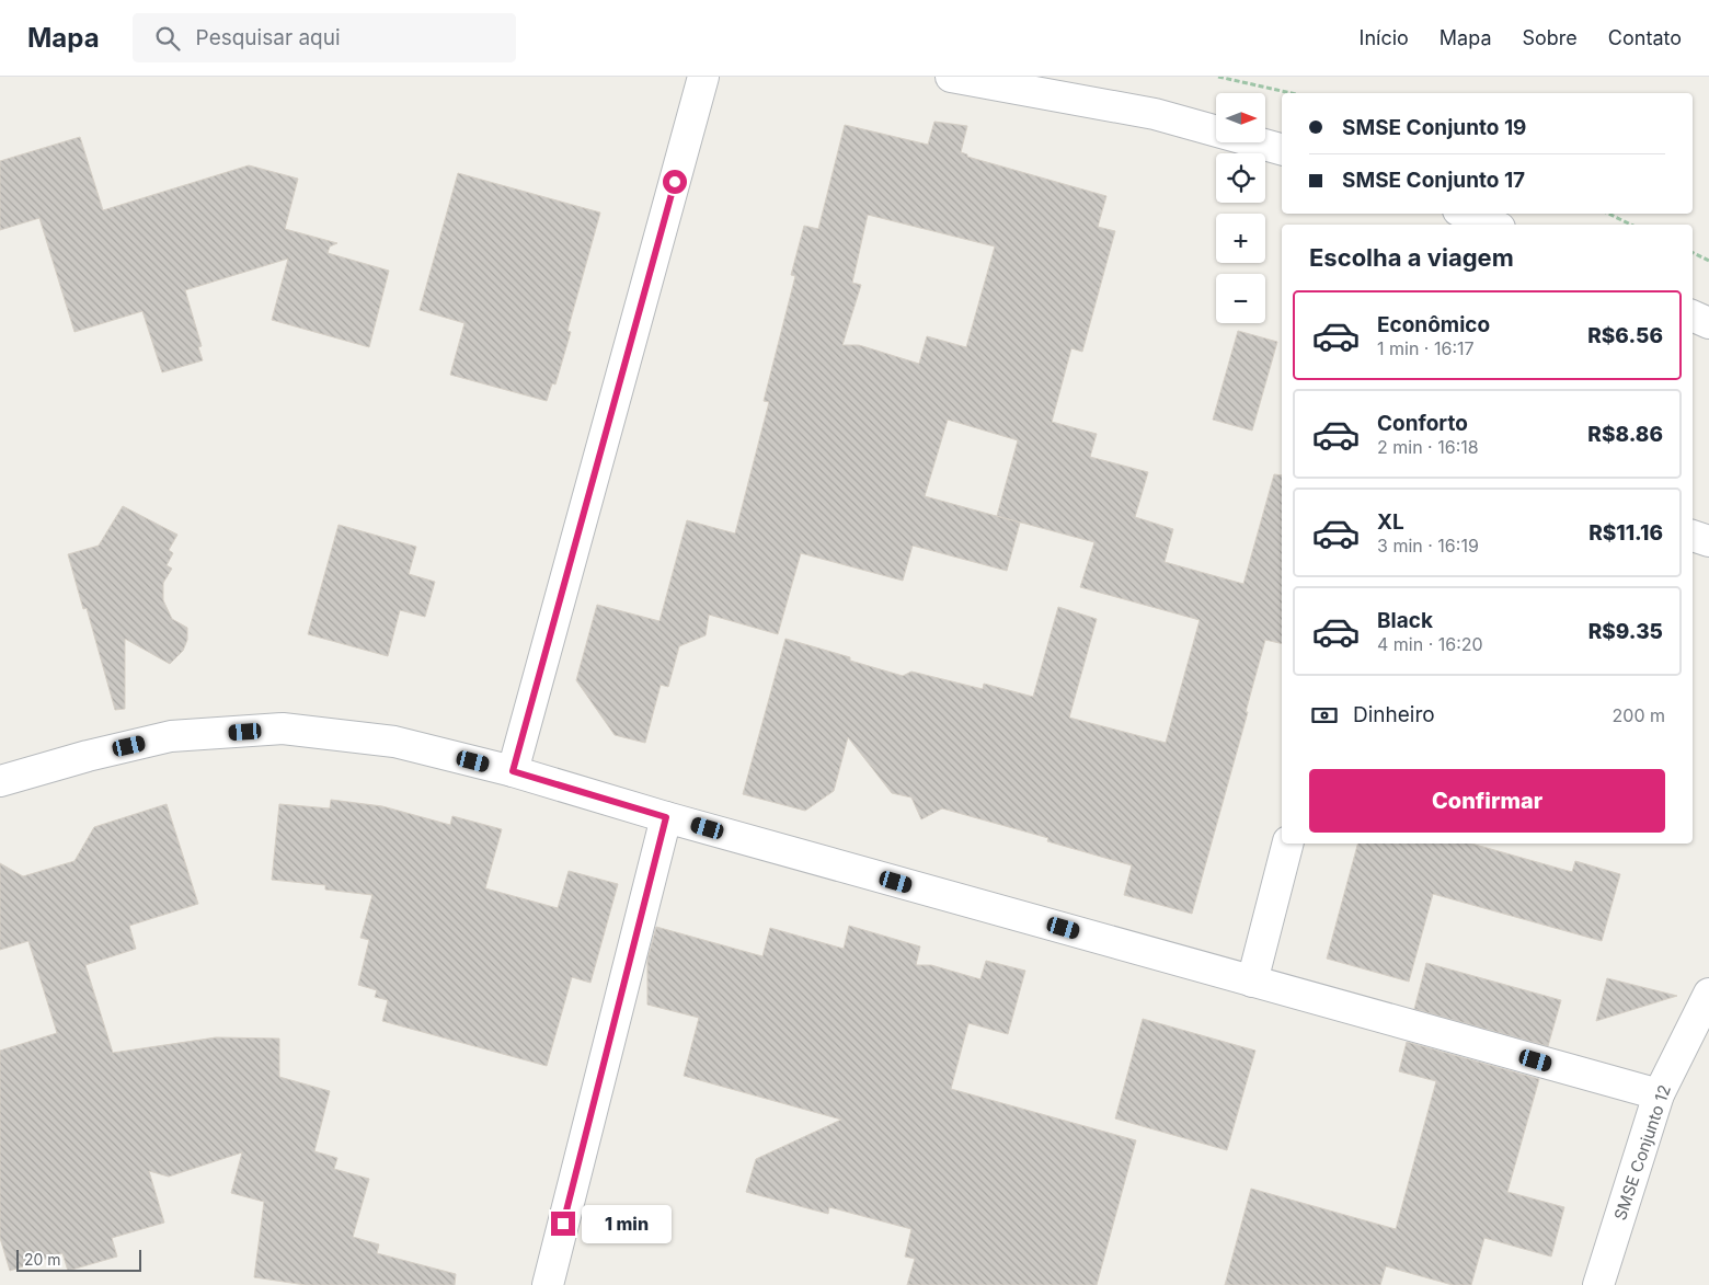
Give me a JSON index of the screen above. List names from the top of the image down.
{
  "streets": {
    "street": ["SMSE Conjunto 12"]
  },
  "scale_bar": "20 m",
  "north": "right",
  "page": {
    "header": "Mapa",
    "search": "Pesquisar aqui",
    "nav": [
      "Início",
      "Mapa",
      "Sobre",
      "Contato"
    ],
    "map_buttons": ["+", "−"],
    "banner": ["SMSE Conjunto 19", "SMSE Conjunto 17"],
    "heading": "Escolha a viagem",
    "list": [
      {
        "name": "Econômico",
        "note": "1 min · 16:17",
        "value": "R$6.56"
      },
      {
        "name": "Conforto",
        "note": "2 min · 16:18",
        "value": "R$8.86"
      },
      {
        "name": "XL",
        "note": "3 min · 16:19",
        "value": "R$11.16"
      },
      {
        "name": "Black",
        "note": "4 min · 16:20",
        "value": "R$9.35"
      }
    ],
    "pay": ["Dinheiro", "200 m"],
    "buttons": "Confirmar",
    "bubble": "1 min",
    "scale": "20 m"
  }
}
